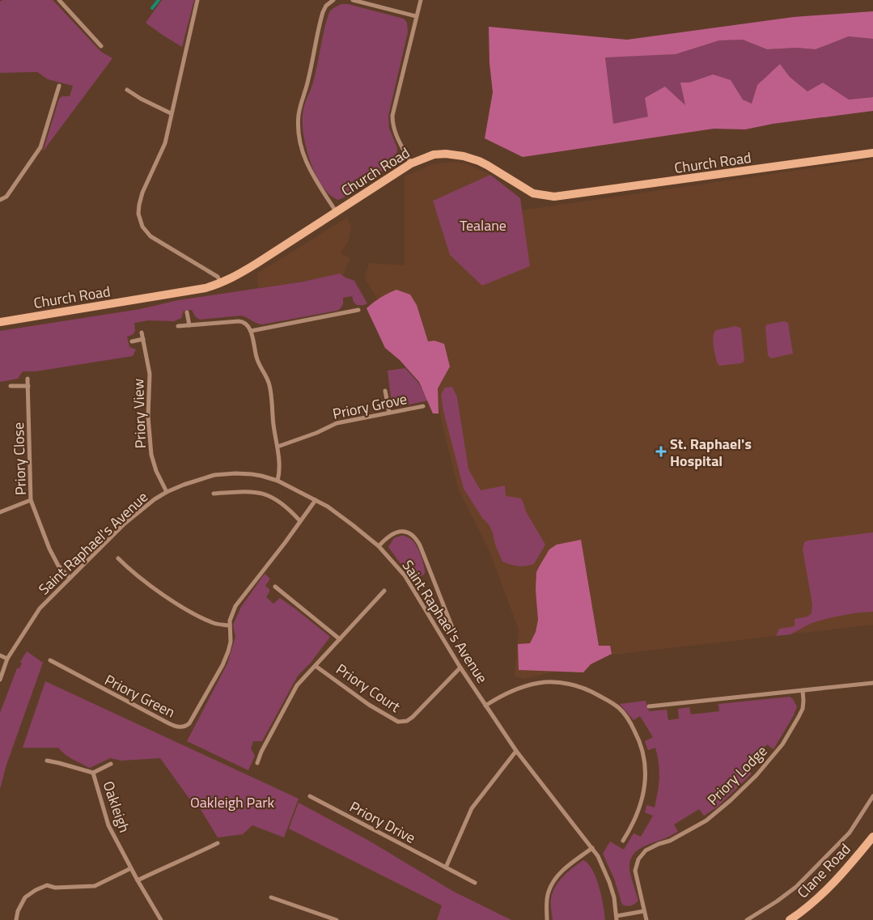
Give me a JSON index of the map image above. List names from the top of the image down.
{
  "streets": {
    "street": [
      "Church Road",
      "Priory Grove",
      "Priory View",
      "Priory Close",
      "Saint Raphael's Avenue",
      "Priory Court",
      "Priory Green",
      "Priory Lodge",
      "Oakleigh",
      "Priory Drive",
      "Clane Road"
    ]
  },
  "crossings": [
    ["Priory View", "Saint Raphael's Avenue"],
    ["Priory Close", "Saint Raphael's Avenue"],
    ["Saint Raphael's Avenue", "Priory Court"],
    ["Saint Raphael's Avenue", "Priory Green"]
  ],
  "parks": ["Tealane", "Oakleigh Park"],
  "places": {
    "health": ["St. Raphael's Hospital"]
  }
}
